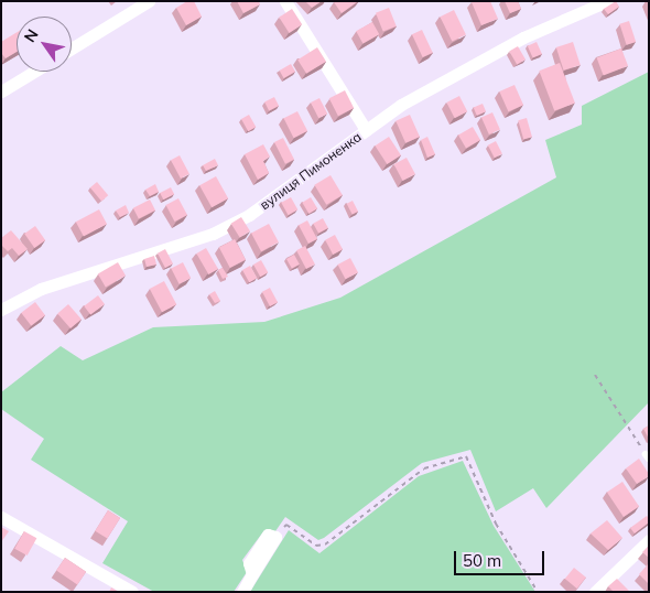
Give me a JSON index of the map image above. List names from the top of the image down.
{
  "streets": {
    "street": ["вулиця Пимоненка"]
  },
  "scale_bar": "50 m",
  "north": "top left"
}
